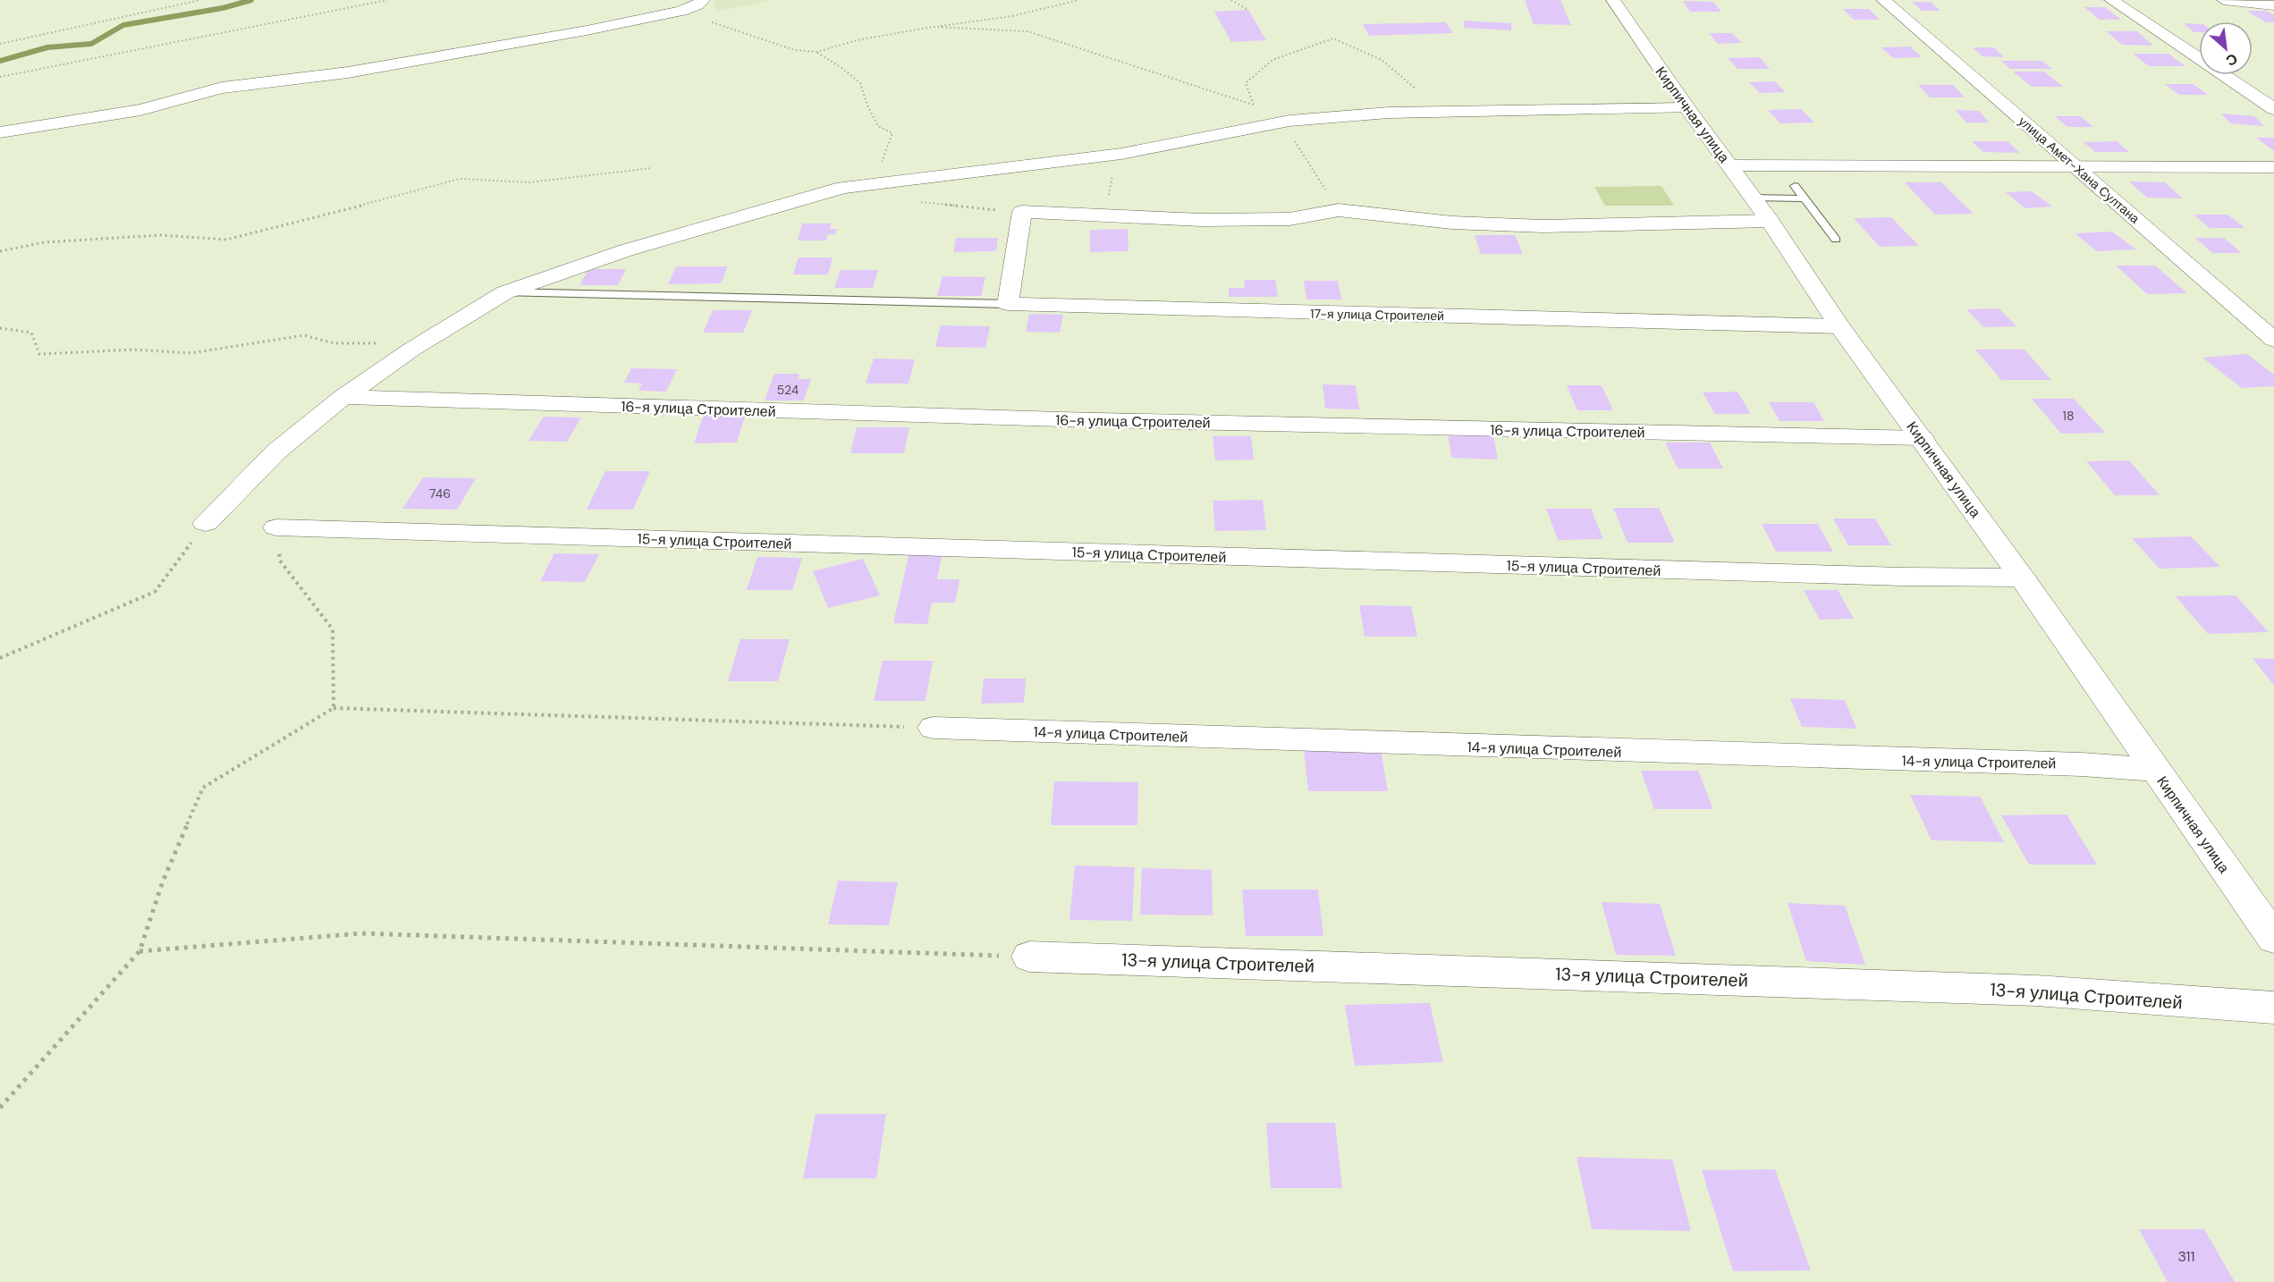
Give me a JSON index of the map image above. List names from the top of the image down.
{
  "streets": {
    "street": [
      "Кирпичная улица",
      "улица Амет-Хана Султана",
      "17-я улица Строителей",
      "16-я улица Строителей",
      "15-я улица Строителей",
      "14-я улица Строителей",
      "13-я улица Строителей"
    ]
  },
  "crossings": [
    ["Кирпичная улица", "17-я улица Строителей"],
    ["Кирпичная улица", "16-я улица Строителей"],
    ["Кирпичная улица", "15-я улица Строителей"],
    ["Кирпичная улица", "14-я улица Строителей"]
  ],
  "house_numbers": [
    "524",
    "18",
    "746",
    "311"
  ],
  "north": "bottom right"
}
